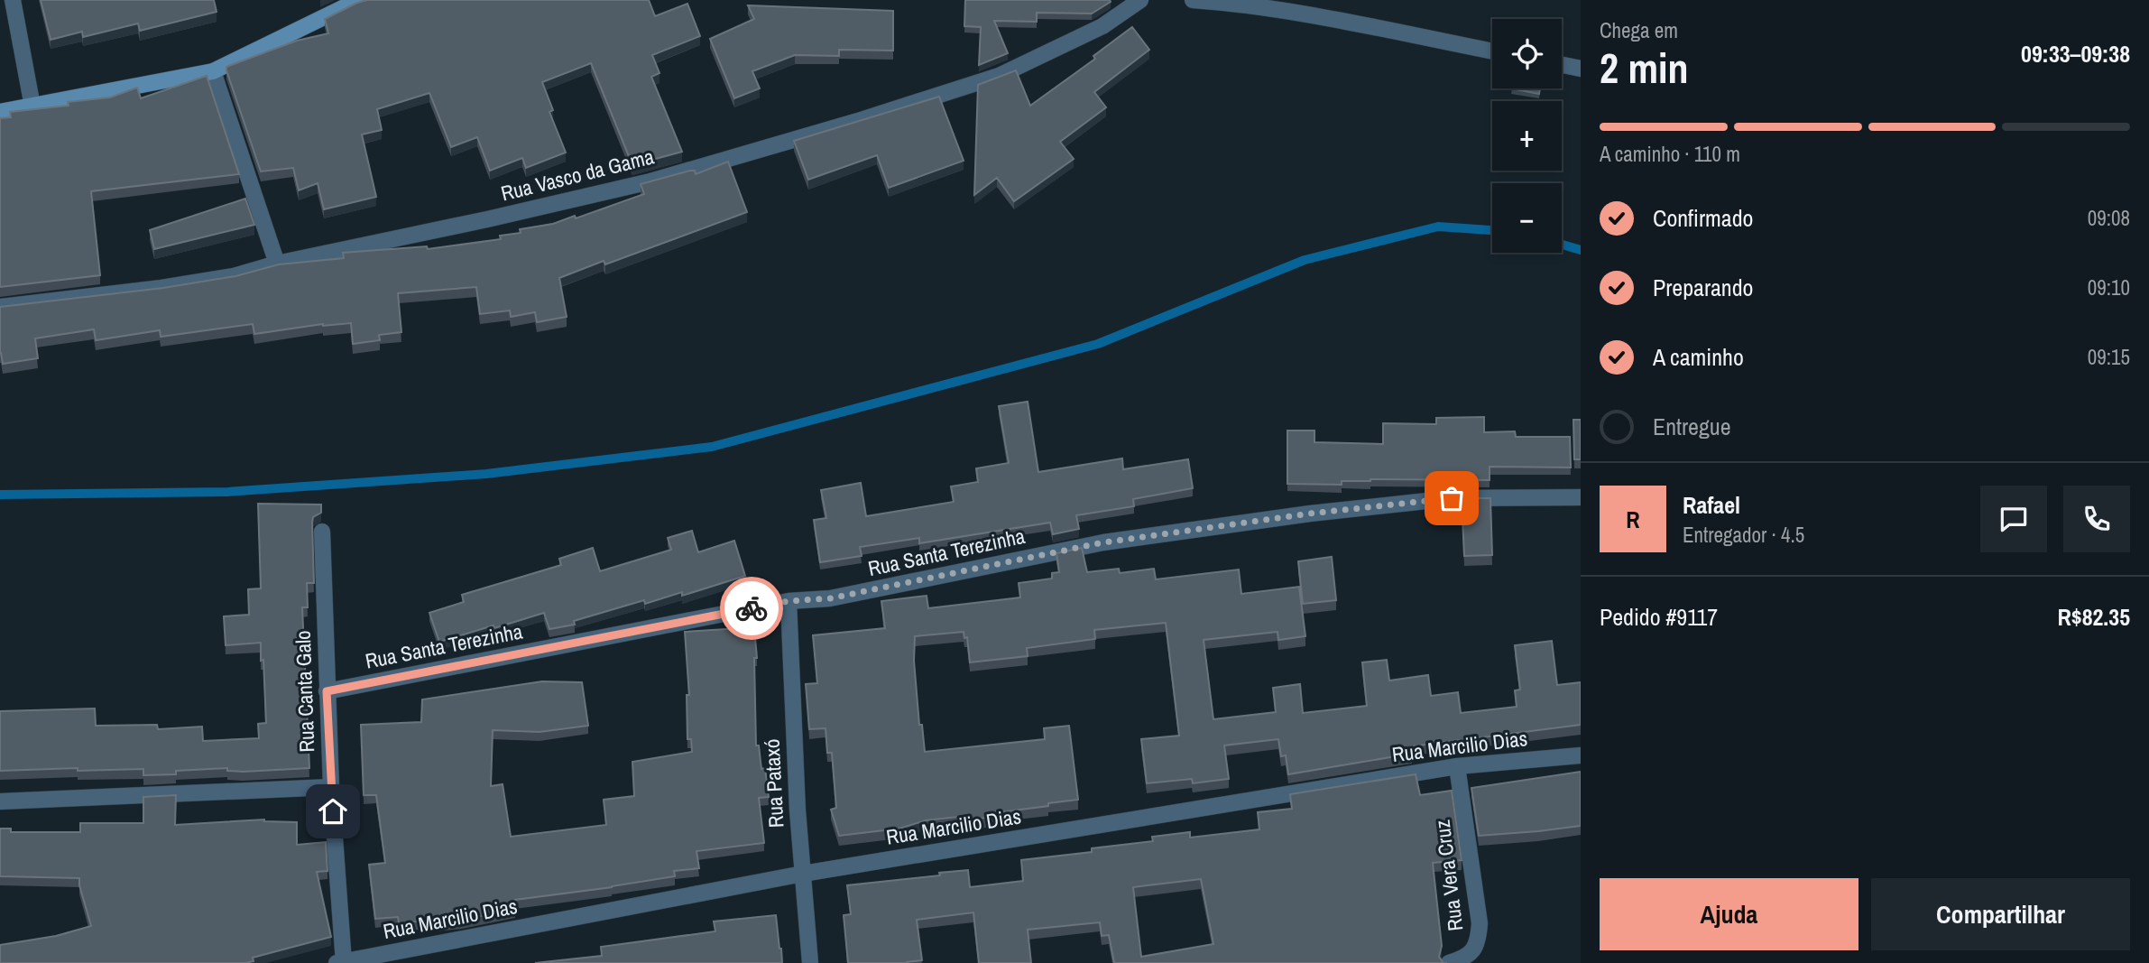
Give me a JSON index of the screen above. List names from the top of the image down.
{
  "streets": {
    "street": [
      "Rua Vasco da Gama",
      "Rua Santa Terezinha",
      "Rua Canta Galo",
      "Rua Marcilio Dias",
      "Rua Pataxó",
      "Rua Vera Cruz"
    ]
  },
  "crossings": [
    ["Rua Santa Terezinha", "Rua Canta Galo"],
    ["Rua Santa Terezinha", "Rua Pataxó"],
    ["Rua Canta Galo", "Rua Marcilio Dias"],
    ["Rua Marcilio Dias", "Rua Pataxó"],
    ["Rua Marcilio Dias", "Rua Vera Cruz"]
  ],
  "page": {
    "heading": ["2 min", "Chega em", "09:33–09:38"],
    "panel": [
      "Rafael",
      "Entregador · 4.5",
      "Pedido #9117",
      "R$82.35"
    ],
    "map_buttons": ["+", "−"],
    "bar": "A caminho · 110 m",
    "list": [
      ["Confirmado", "09:08"],
      ["Preparando", "09:10"],
      ["A caminho", "09:15"],
      "Entregue"
    ],
    "round": "R",
    "buttons": ["Ajuda", "Compartilhar"]
  }
}
